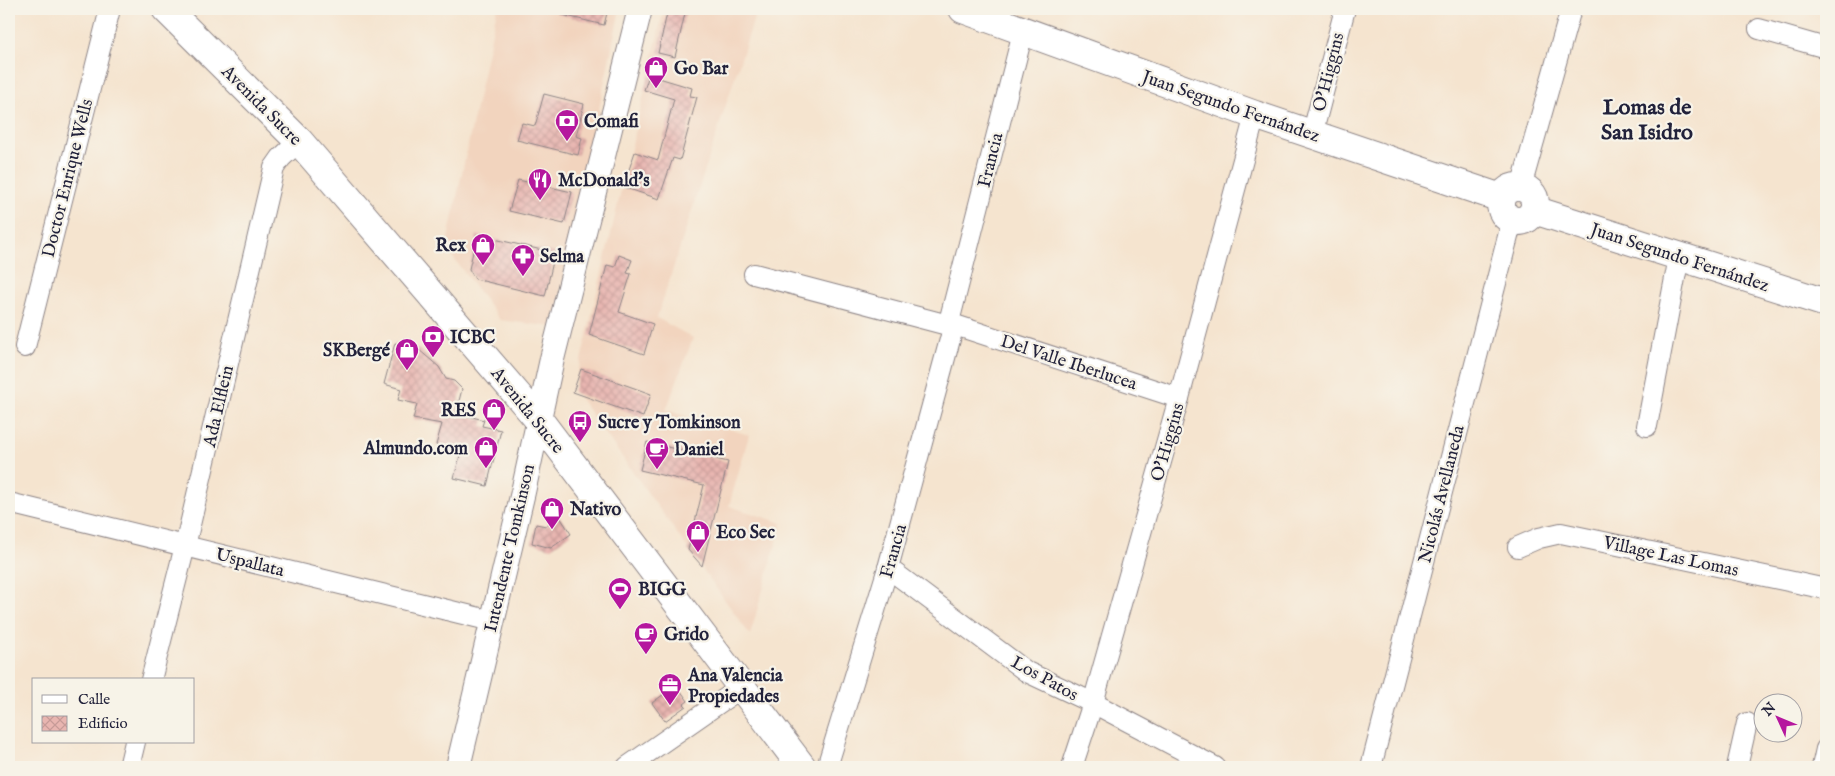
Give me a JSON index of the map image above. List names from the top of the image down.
{
  "streets": {
    "main road": ["Avenida Sucre", "Juan Segundo Fernández"],
    "street": [
      "O'Higgins",
      "Francia",
      "Doctor Enrique Wells",
      "Del Valle Iberlucea",
      "Ada Elflein",
      "Nicolás Avellaneda",
      "Intendente Tomkinson",
      "Village Las Lomas",
      "Uspallata",
      "Los Patos"
    ]
  },
  "crossings": [
    ["O'Higgins", "Juan Segundo Fernández"],
    ["O'Higgins", "Del Valle Iberlucea"],
    ["O'Higgins", "Los Patos"],
    ["Avenida Sucre", "Ada Elflein"],
    ["Avenida Sucre", "Intendente Tomkinson"],
    ["Juan Segundo Fernández", "Francia"],
    ["Juan Segundo Fernández", "Nicolás Avellaneda"],
    ["Francia", "Del Valle Iberlucea"],
    ["Francia", "Los Patos"],
    ["Ada Elflein", "Uspallata"],
    ["Intendente Tomkinson", "Uspallata"]
  ],
  "districts": ["Lomas de San Isidro"],
  "places": {
    "shop": [
      "Go Bar",
      "Rex",
      "SKBergé",
      "RES",
      "Almundo.com",
      "Nativo",
      "Eco Sec"
    ],
    "bank": ["Comafi", "ICBC"],
    "restaurant": ["McDonald's"],
    "pharmacy": ["Selma"],
    "bus stop": ["Sucre y Tomkinson"],
    "cafe": ["Daniel", "Grido"],
    "sports": ["BIGG"],
    "office": ["Ana Valencia Propiedades"]
  },
  "legend": ["Calle", "Edificio"],
  "north": "top left"
}
